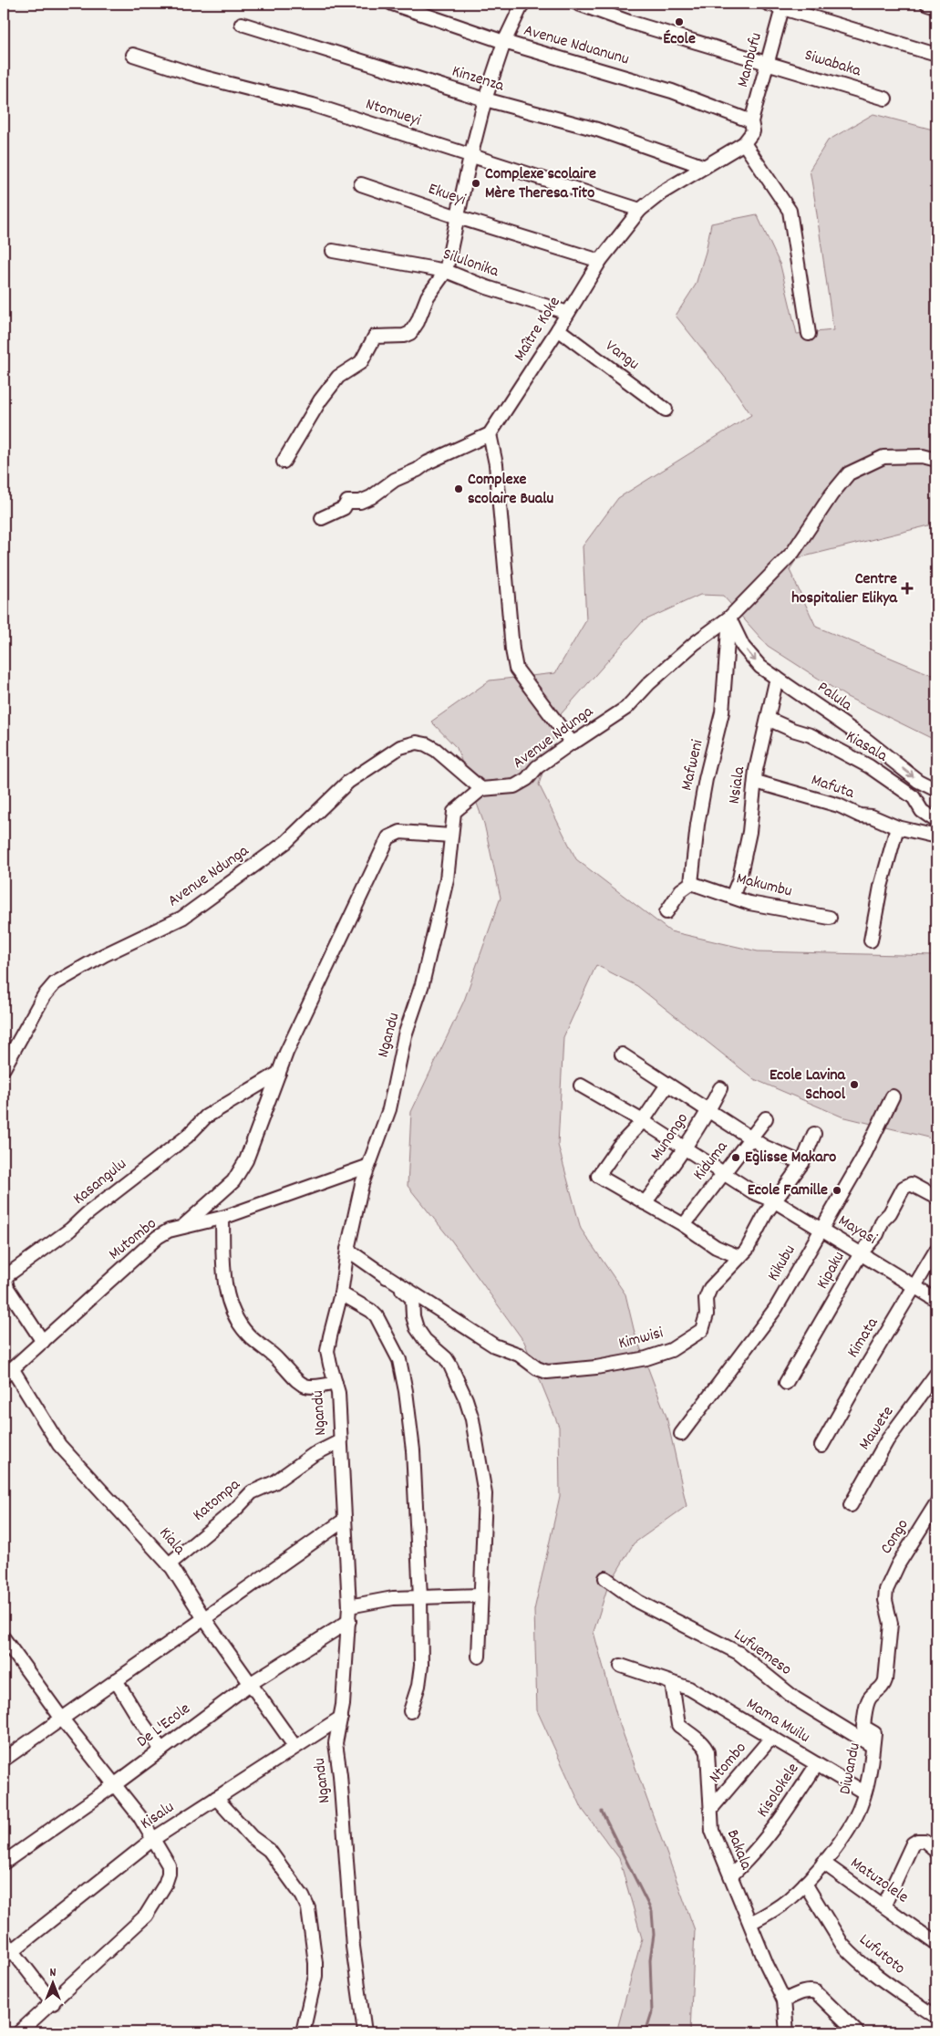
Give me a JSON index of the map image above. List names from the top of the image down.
{
  "streets": {
    "street": [
      "Avenue Nduanunu",
      "Mambufu",
      "Siwabaka",
      "Kinzenza",
      "Ntomueyi",
      "Ekueyi",
      "Silulonika",
      "Maître Koke",
      "Vangu",
      "Palula",
      "Avenue Ndunga",
      "Kiasala",
      "Mafweni",
      "Nsiala",
      "Mafuta",
      "Makumbu",
      "Ngandu",
      "Munongo",
      "Kiduma",
      "Kasangulu",
      "Mayasi",
      "Mutombo",
      "Kikubu",
      "Kipaku",
      "Kimata",
      "Kimwisi",
      "Mawete",
      "Katompa",
      "Congo",
      "Kiala",
      "Lufuemeso",
      "Mama Muilu",
      "De L'Ecole",
      "Ntombo",
      "Diwandu",
      "Kisolokele",
      "Kisalu",
      "Bakala",
      "Matuzolele",
      "Lufutoto"
    ]
  },
  "crossings": [
    ["Avenue Nduanunu", "Mambufu"],
    ["Mambufu", "Siwabaka"],
    ["Kinzenza", "Maître Koke"],
    ["Ntomueyi", "Maître Koke"],
    ["Ekueyi", "Maître Koke"],
    ["Silulonika", "Maître Koke"],
    ["Maître Koke", "Vangu"],
    ["Palula", "Avenue Ndunga"],
    ["Palula", "Mafweni"],
    ["Palula", "Nsiala"],
    ["Avenue Ndunga", "Mafweni"],
    ["Avenue Ndunga", "Ngandu"],
    ["Kiasala", "Nsiala"],
    ["Mafweni", "Makumbu"],
    ["Nsiala", "Mafuta"],
    ["Nsiala", "Makumbu"],
    ["Ngandu", "Mutombo"],
    ["Ngandu", "Katompa"],
    ["Ngandu", "De L'Ecole"],
    ["Ngandu", "Kisalu"],
    ["Munongo", "Mayasi"],
    ["Kiduma", "Mayasi"],
    ["Kasangulu", "Mutombo"],
    ["Mayasi", "Kikubu"],
    ["Mayasi", "Kipaku"],
    ["Mayasi", "Kimata"],
    ["Mayasi", "Kimwisi"],
    ["Mutombo", "Kiala"],
    ["Katompa", "Kiala"],
    ["Congo", "Diwandu"],
    ["Kiala", "De L'Ecole"],
    ["Kiala", "Kisalu"],
    ["Lufuemeso", "Diwandu"],
    ["Mama Muilu", "Ntombo"],
    ["Mama Muilu", "Diwandu"],
    ["Mama Muilu", "Kisolokele"],
    ["Mama Muilu", "Bakala"],
    ["Ntombo", "Bakala"],
    ["Diwandu", "Bakala"],
    ["Diwandu", "Matuzolele"],
    ["Diwandu", "Lufutoto"],
    ["Kisolokele", "Bakala"]
  ],
  "one_way": ["Palula"],
  "places": {
    "other": [
      "École",
      "Complexe scolaire Mère Theresa Tito",
      "Complexe scolaire Bualu",
      "Ecole Lavina School",
      "Eglisse Makaro",
      "Ecole Famille"
    ],
    "health": ["Centre hospitalier Elikya"]
  },
  "north": "top"
}
